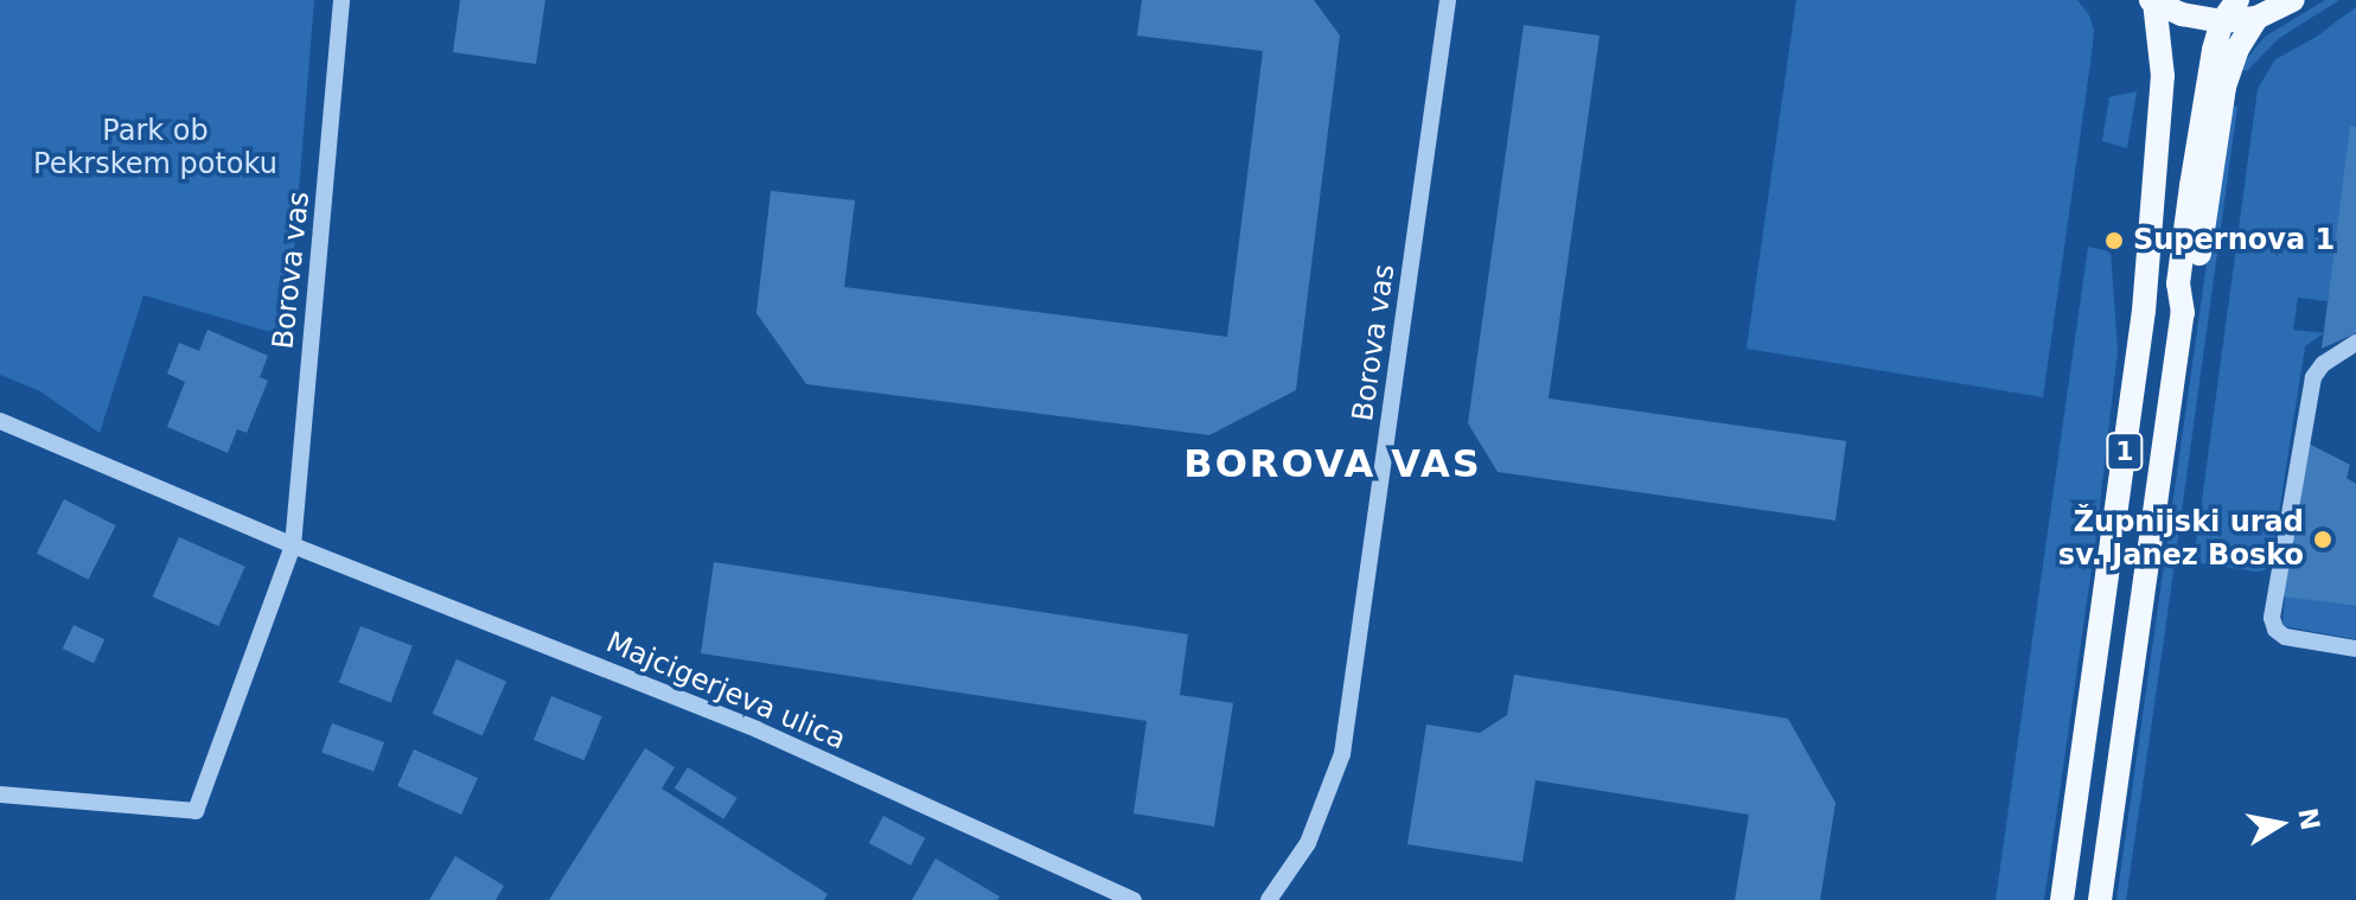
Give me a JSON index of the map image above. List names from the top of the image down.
{
  "streets": {
    "main road": ["1"],
    "street": ["Borova vas", "Majcigerjeva ulica"]
  },
  "crossings": [
    ["Borova vas", "Majcigerjeva ulica"]
  ],
  "districts": ["BOROVA VAS"],
  "parks": ["Park ob Pekrskem potoku"],
  "places": ["Supernova 1", "Župnijski urad sv. Janez Bosko"],
  "north": "right"
}
